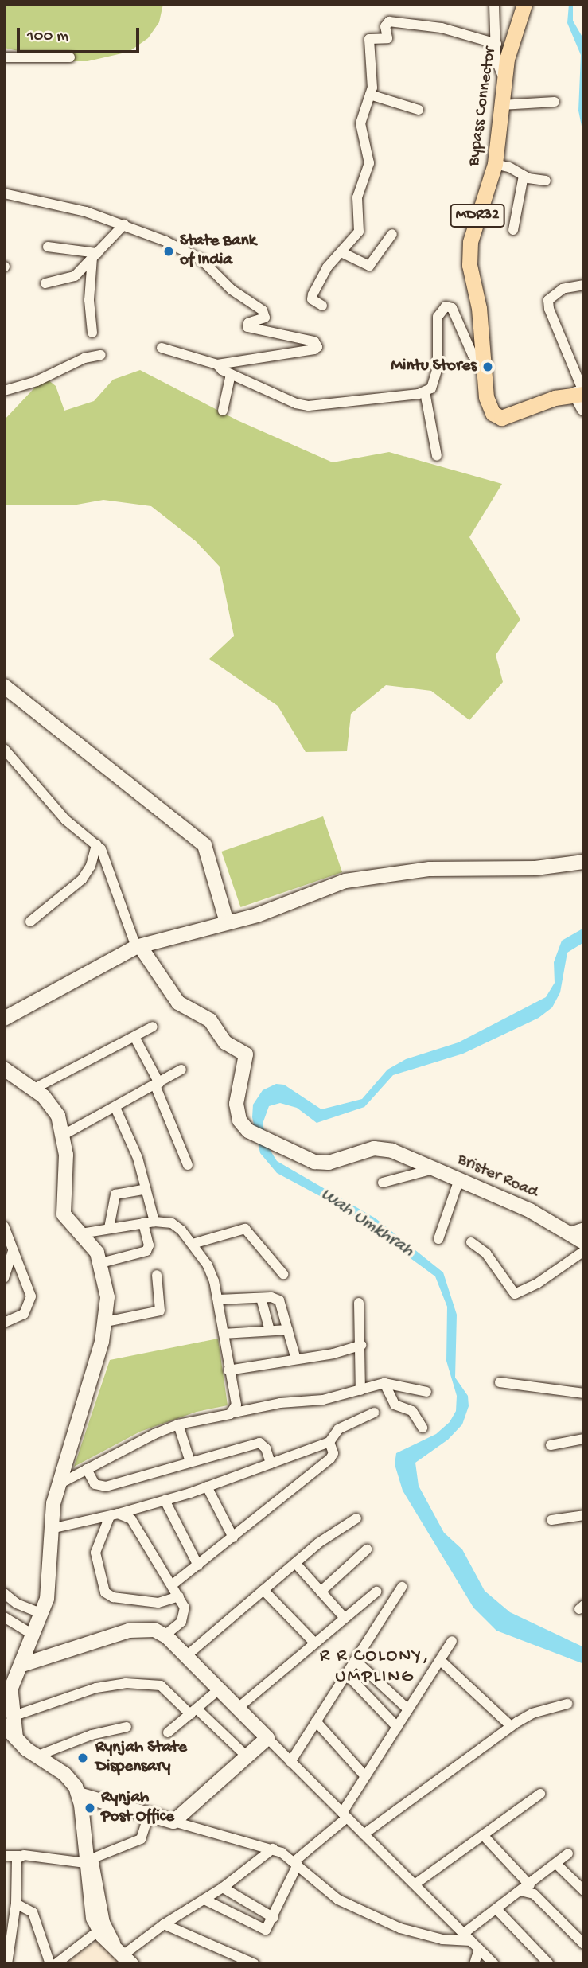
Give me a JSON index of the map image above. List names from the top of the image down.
{
  "streets": {
    "main road": ["Bypass Connector", "MDR32"],
    "street": ["Brister Road"]
  },
  "districts": ["R R COLONY, UMPLING"],
  "water": ["Wah Umkhrah"],
  "places": [
    "State Bank of India",
    "Mintu Stores",
    "Rynjah State Dispensary",
    "Rynjah Post Office"
  ],
  "scale_bar": "100 m"
}
